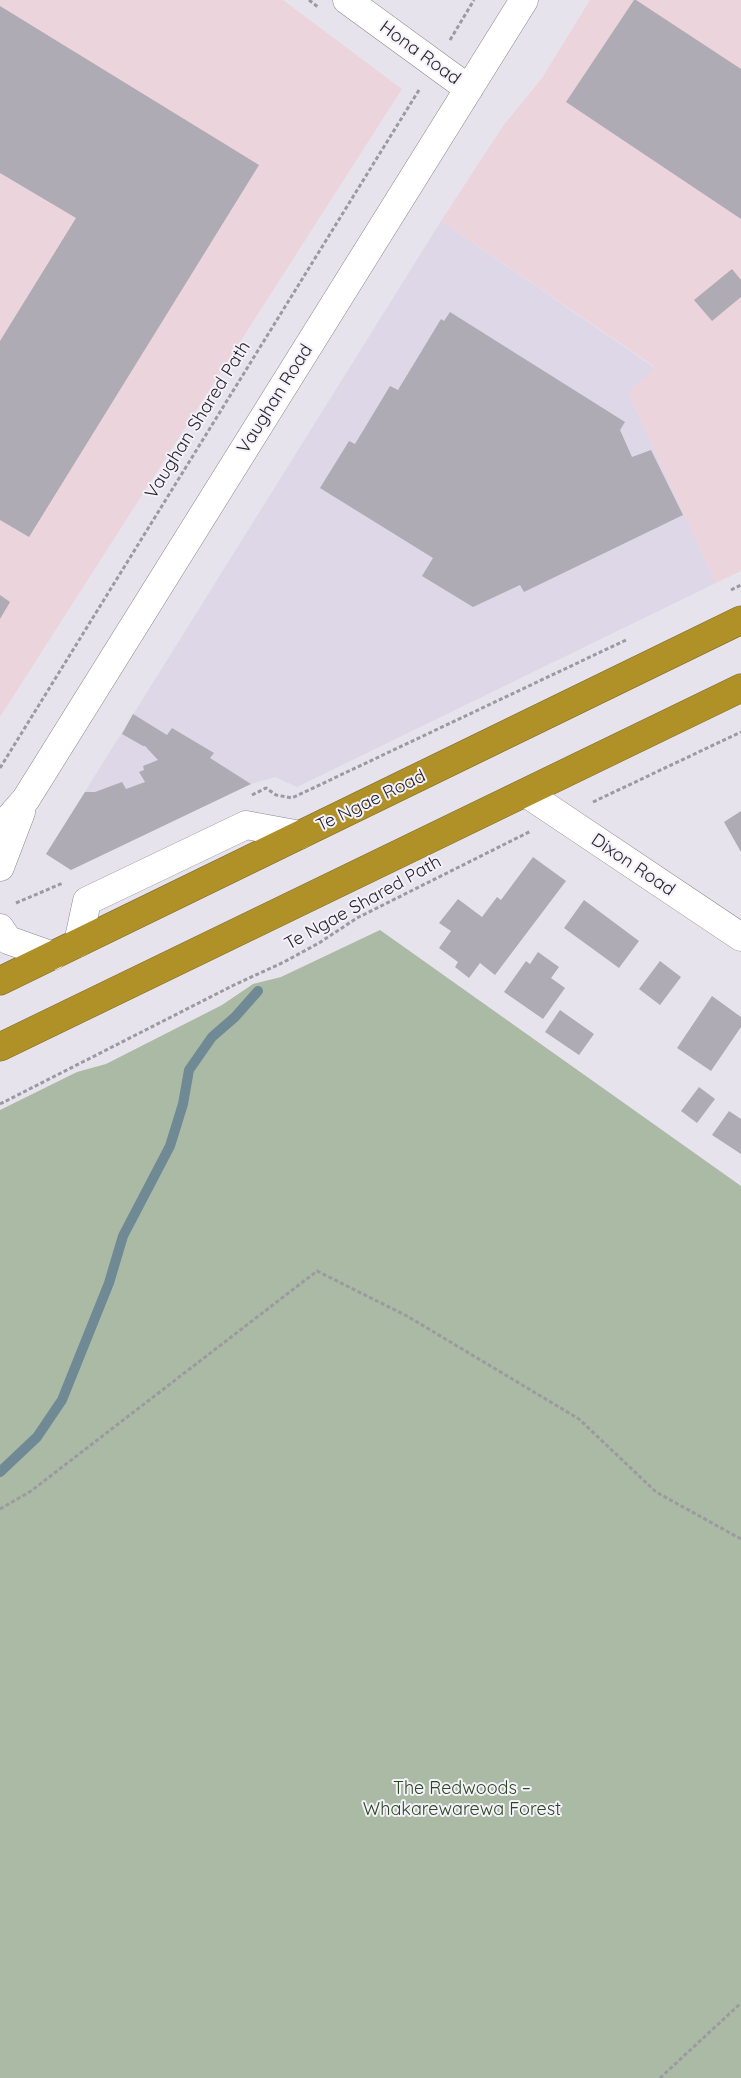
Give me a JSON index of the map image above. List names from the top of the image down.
{
  "streets": {
    "highway": ["Te Ngae Road"],
    "street": ["Hona Road", "Vaughan Road", "Dixon Road"],
    "path": ["Vaughan Shared Path", "Te Ngae Shared Path"]
  },
  "crossings": [
    ["Hona Road", "Vaughan Road"],
    ["Dixon Road", "Te Ngae Shared Path"]
  ],
  "parks": ["The Redwoods – Whakarewarewa Forest"]
}
